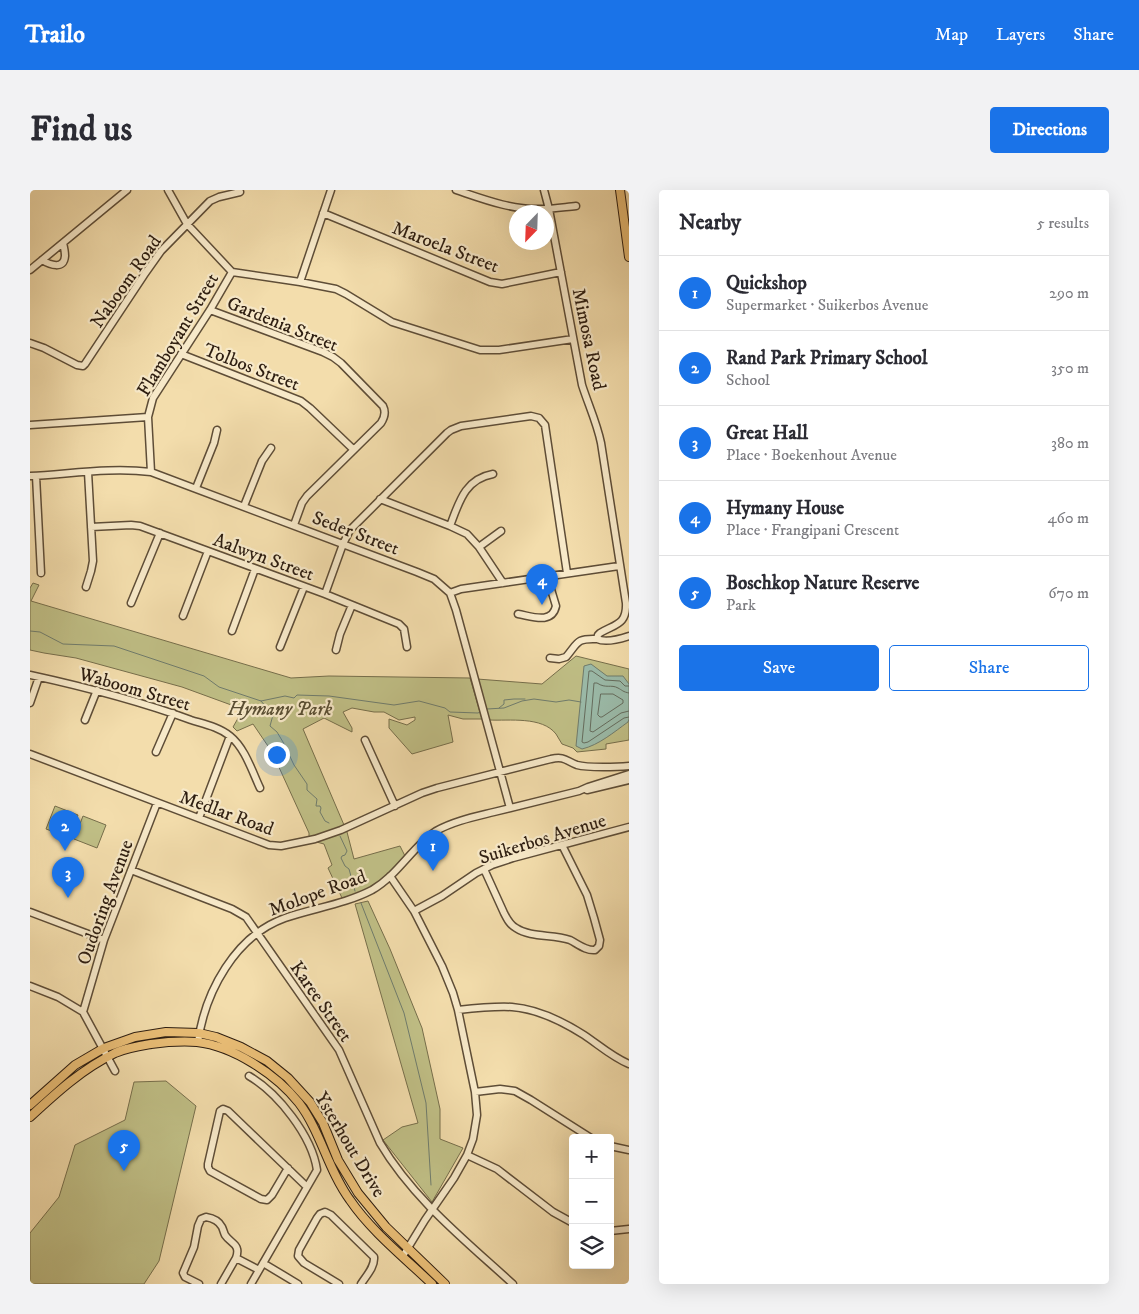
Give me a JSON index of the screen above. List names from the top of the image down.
{
  "streets": {
    "main road": ["Ysterhout Drive"],
    "street": [
      "Maroela Street",
      "Naboom Road",
      "Gardenia Street",
      "Flamboyant Street",
      "Mimosa Road",
      "Tolbos Street",
      "Seder Street",
      "Aalwyn Street",
      "Waboom Street",
      "Medlar Road",
      "Suikerbos Avenue",
      "Molope Road",
      "Oudoring Avenue",
      "Karee Street"
    ]
  },
  "crossings": [
    ["Maroela Street", "Mimosa Road"],
    ["Gardenia Street", "Flamboyant Street"],
    ["Gardenia Street", "Tolbos Street"],
    ["Gardenia Street", "Seder Street"],
    ["Flamboyant Street", "Tolbos Street"],
    ["Flamboyant Street", "Seder Street"],
    ["Medlar Road", "Oudoring Avenue"],
    ["Molope Road", "Karee Street"],
    ["Molope Road", "Ysterhout Drive"],
    ["Oudoring Avenue", "Karee Street"]
  ],
  "parks": ["Hymany Park"],
  "north": "bottom left",
  "page": {
    "header": "Trailo",
    "nav": ["Map", "Layers", "Share"],
    "buttons": [
      "Directions",
      ["Save", "Share"]
    ],
    "title": "Find us",
    "heading": ["Nearby", "5 results"],
    "list": [
      {
        "mark": "1",
        "name": "Quickshop",
        "note": "Supermarket · Suikerbos Avenue",
        "value": "290 m"
      },
      {
        "mark": "2",
        "name": "Rand Park Primary School",
        "note": "School",
        "value": "350 m"
      },
      {
        "mark": "3",
        "name": "Great Hall",
        "note": "Place · Boekenhout Avenue",
        "value": "380 m"
      },
      {
        "mark": "4",
        "name": "Hymany House",
        "note": "Place · Frangipani Crescent",
        "value": "460 m"
      },
      {
        "mark": "5",
        "name": "Boschkop Nature Reserve",
        "note": "Park",
        "value": "670 m"
      }
    ],
    "pins": [
      "4",
      "2",
      "1",
      "3",
      "5"
    ],
    "map_buttons": ["+", "−"]
  }
}
